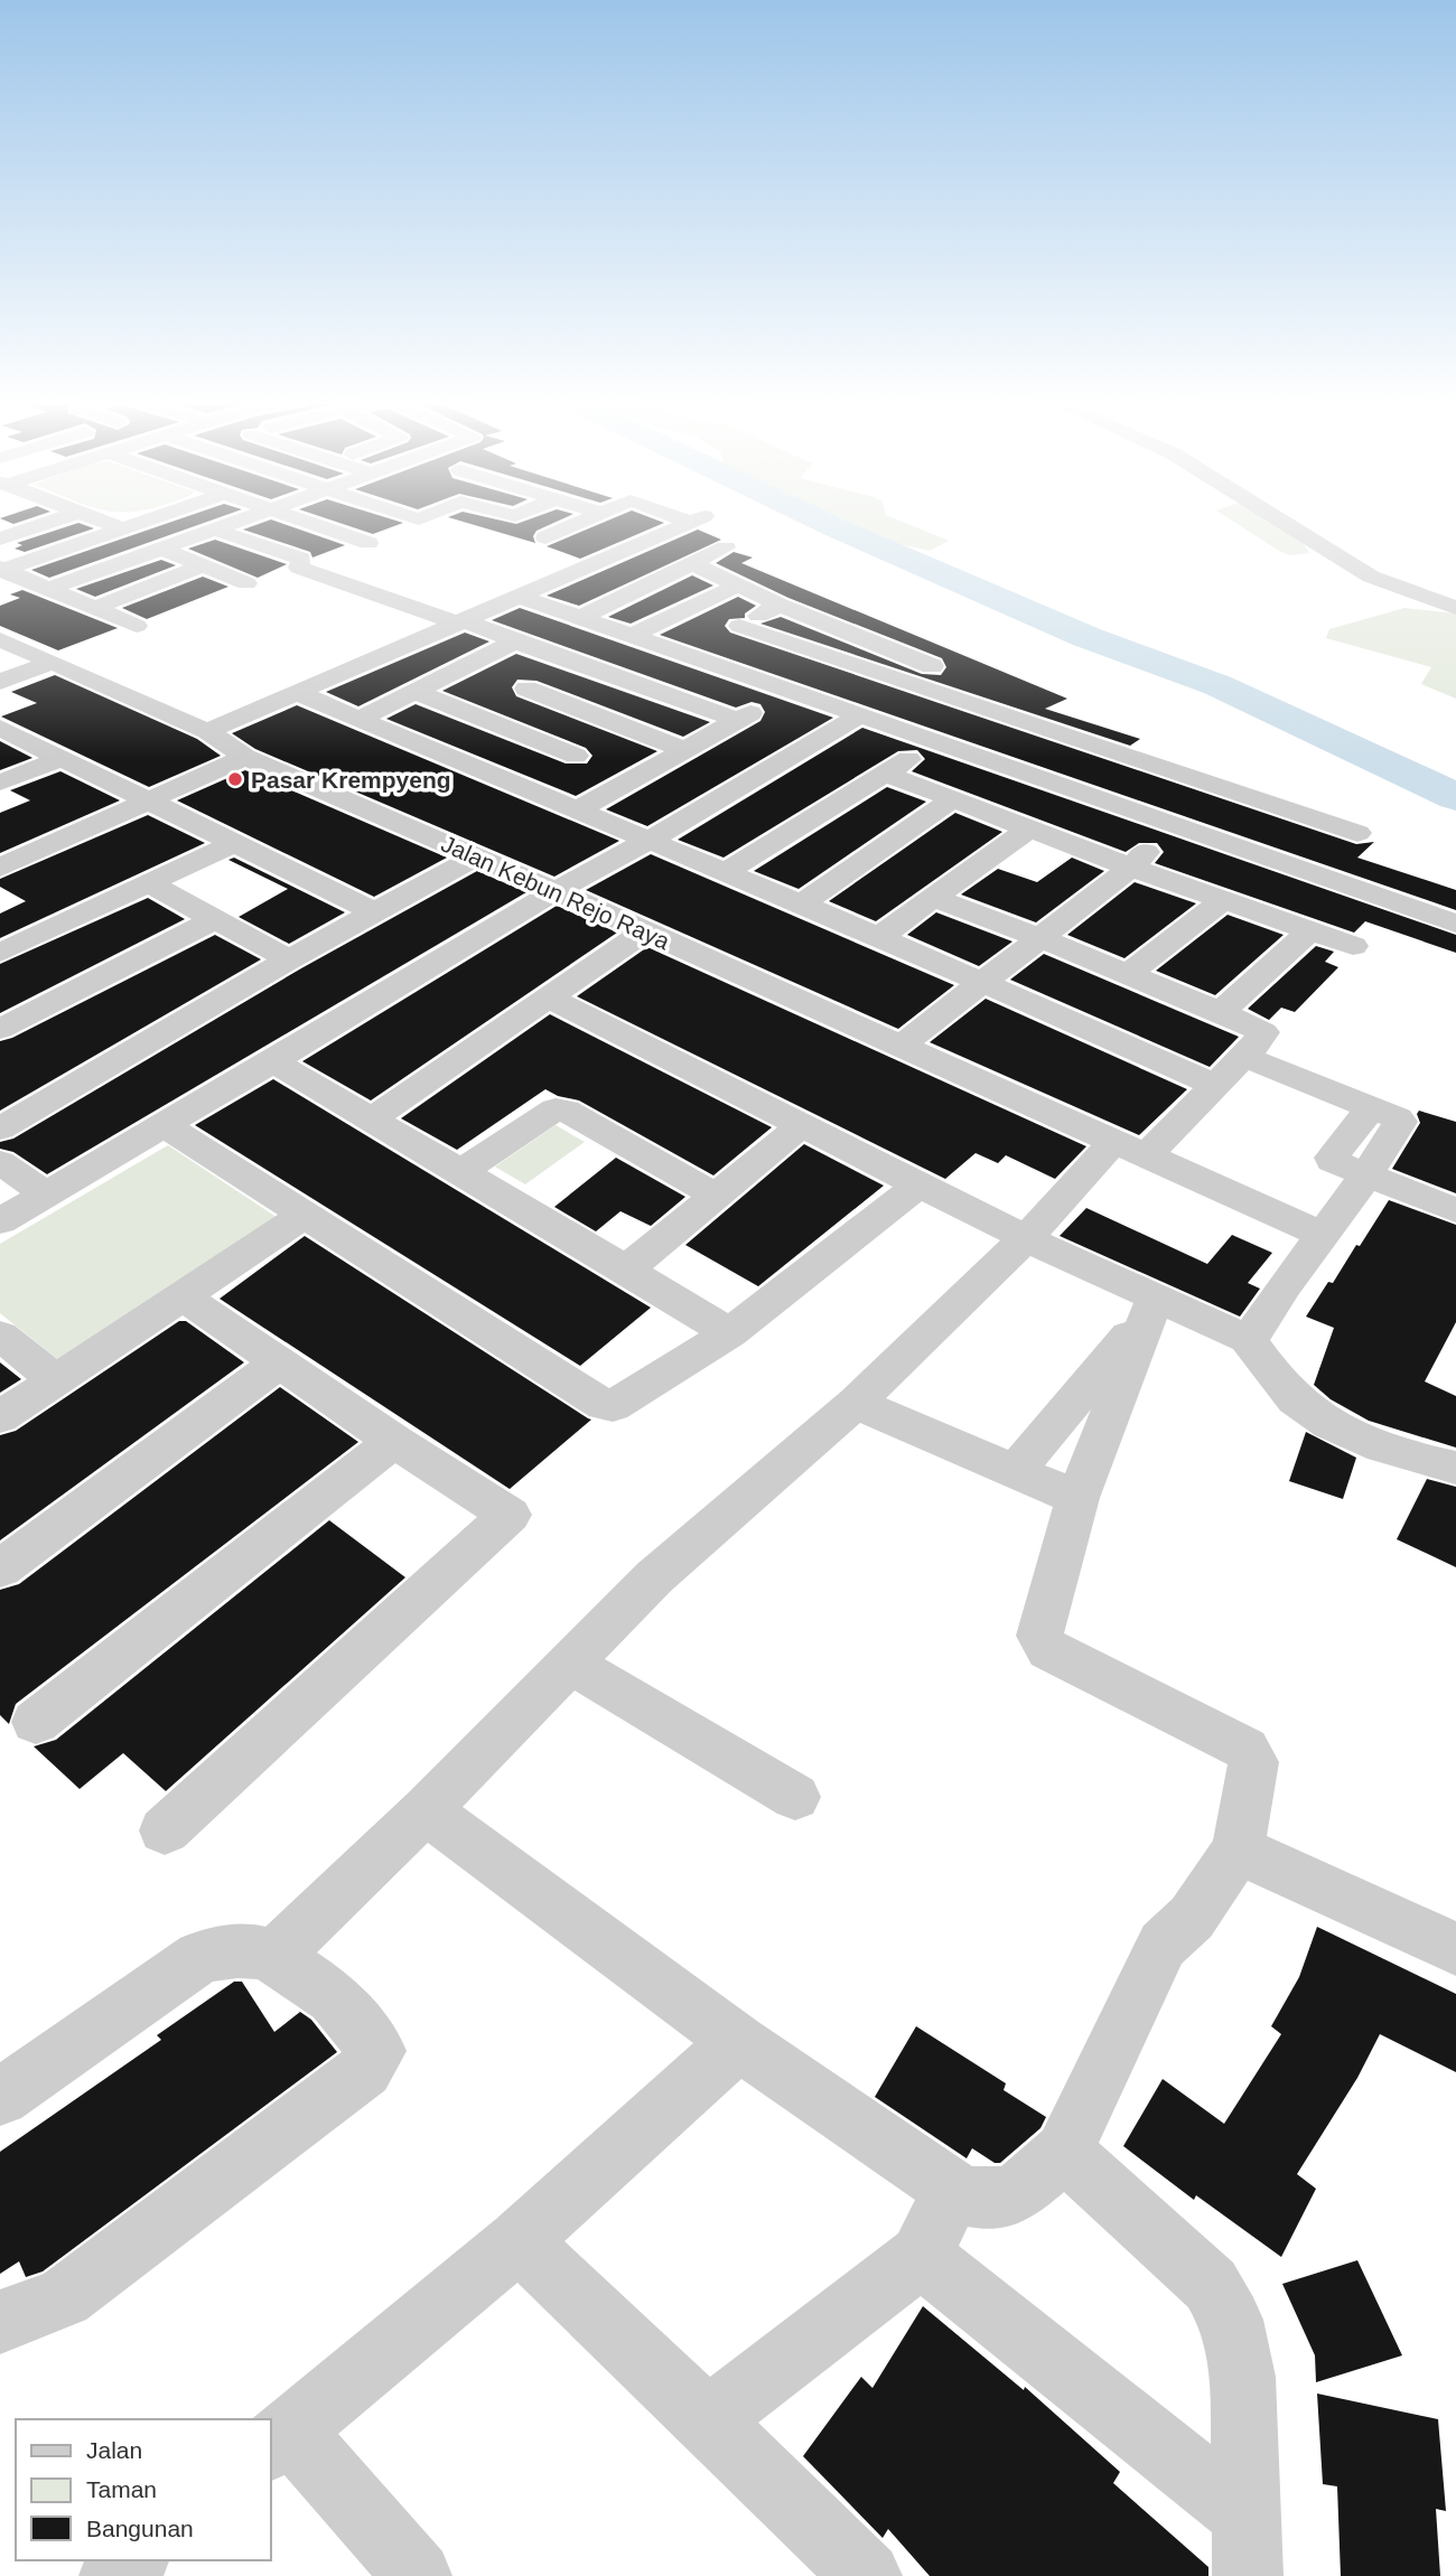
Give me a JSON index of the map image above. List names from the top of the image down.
{
  "streets": {
    "street": ["Jalan Kebun Rejo Raya"]
  },
  "places": ["Pasar Krempyeng"],
  "legend": ["Jalan", "Taman", "Bangunan"]
}
